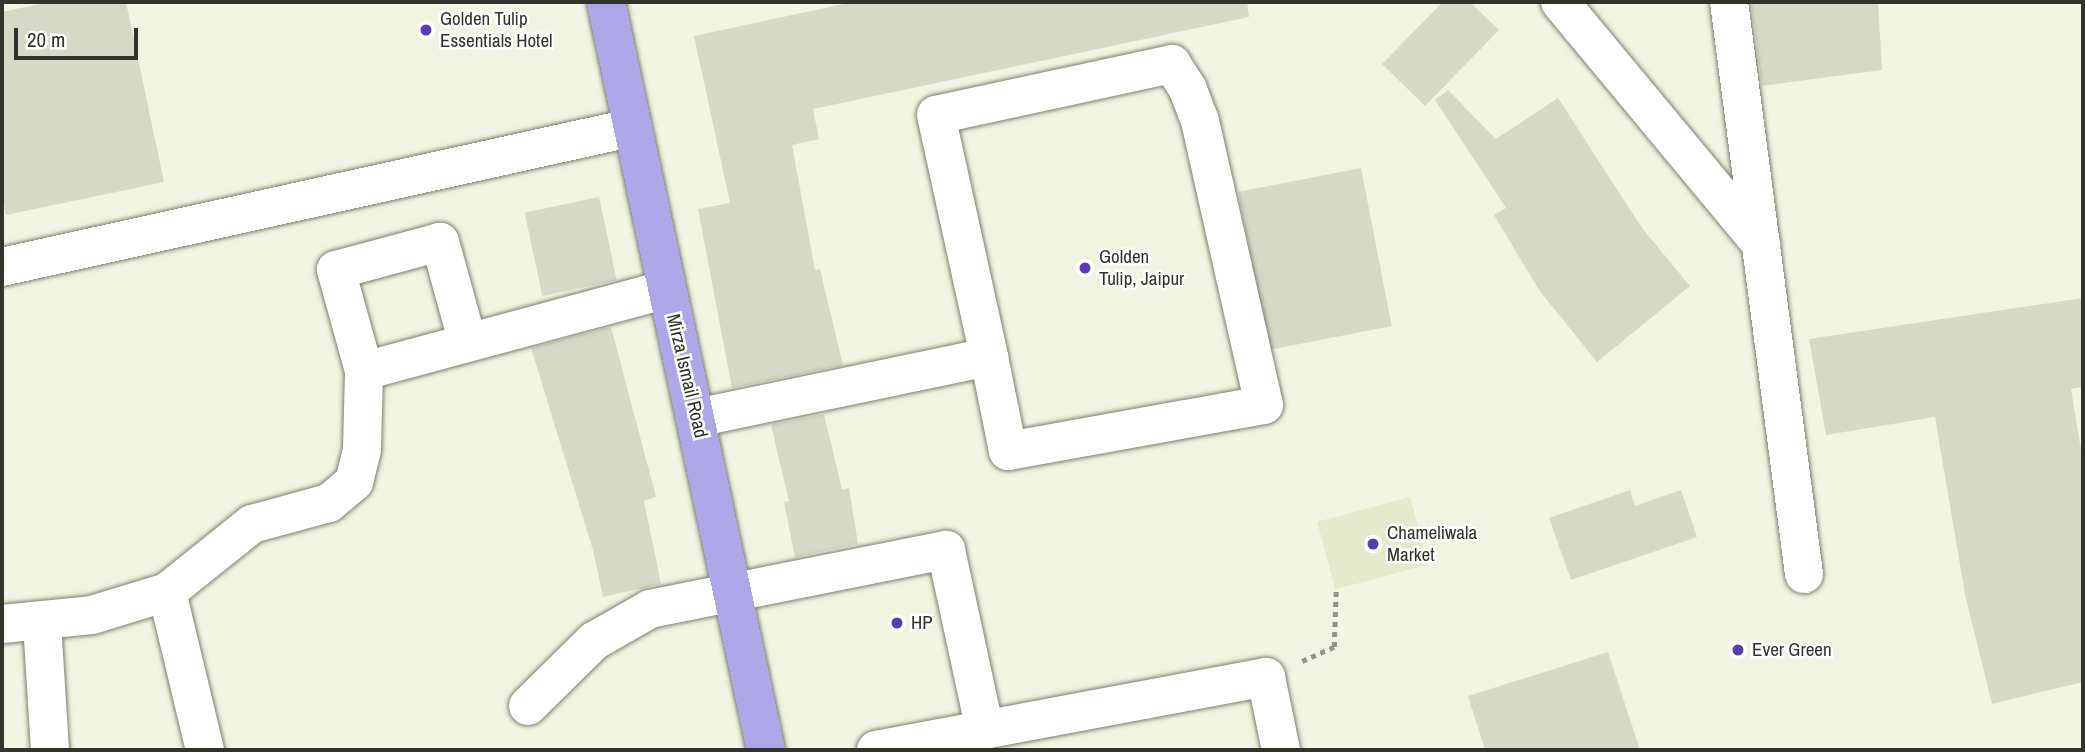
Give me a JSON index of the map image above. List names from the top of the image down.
{
  "streets": {
    "highway": ["Mirza Ismail Road"]
  },
  "places": [
    "Golden Tulip Essentials Hotel",
    "Golden Tulip, Jaipur",
    "Chameliwala Market",
    "HP",
    "Ever Green"
  ],
  "scale_bar": "20 m"
}
